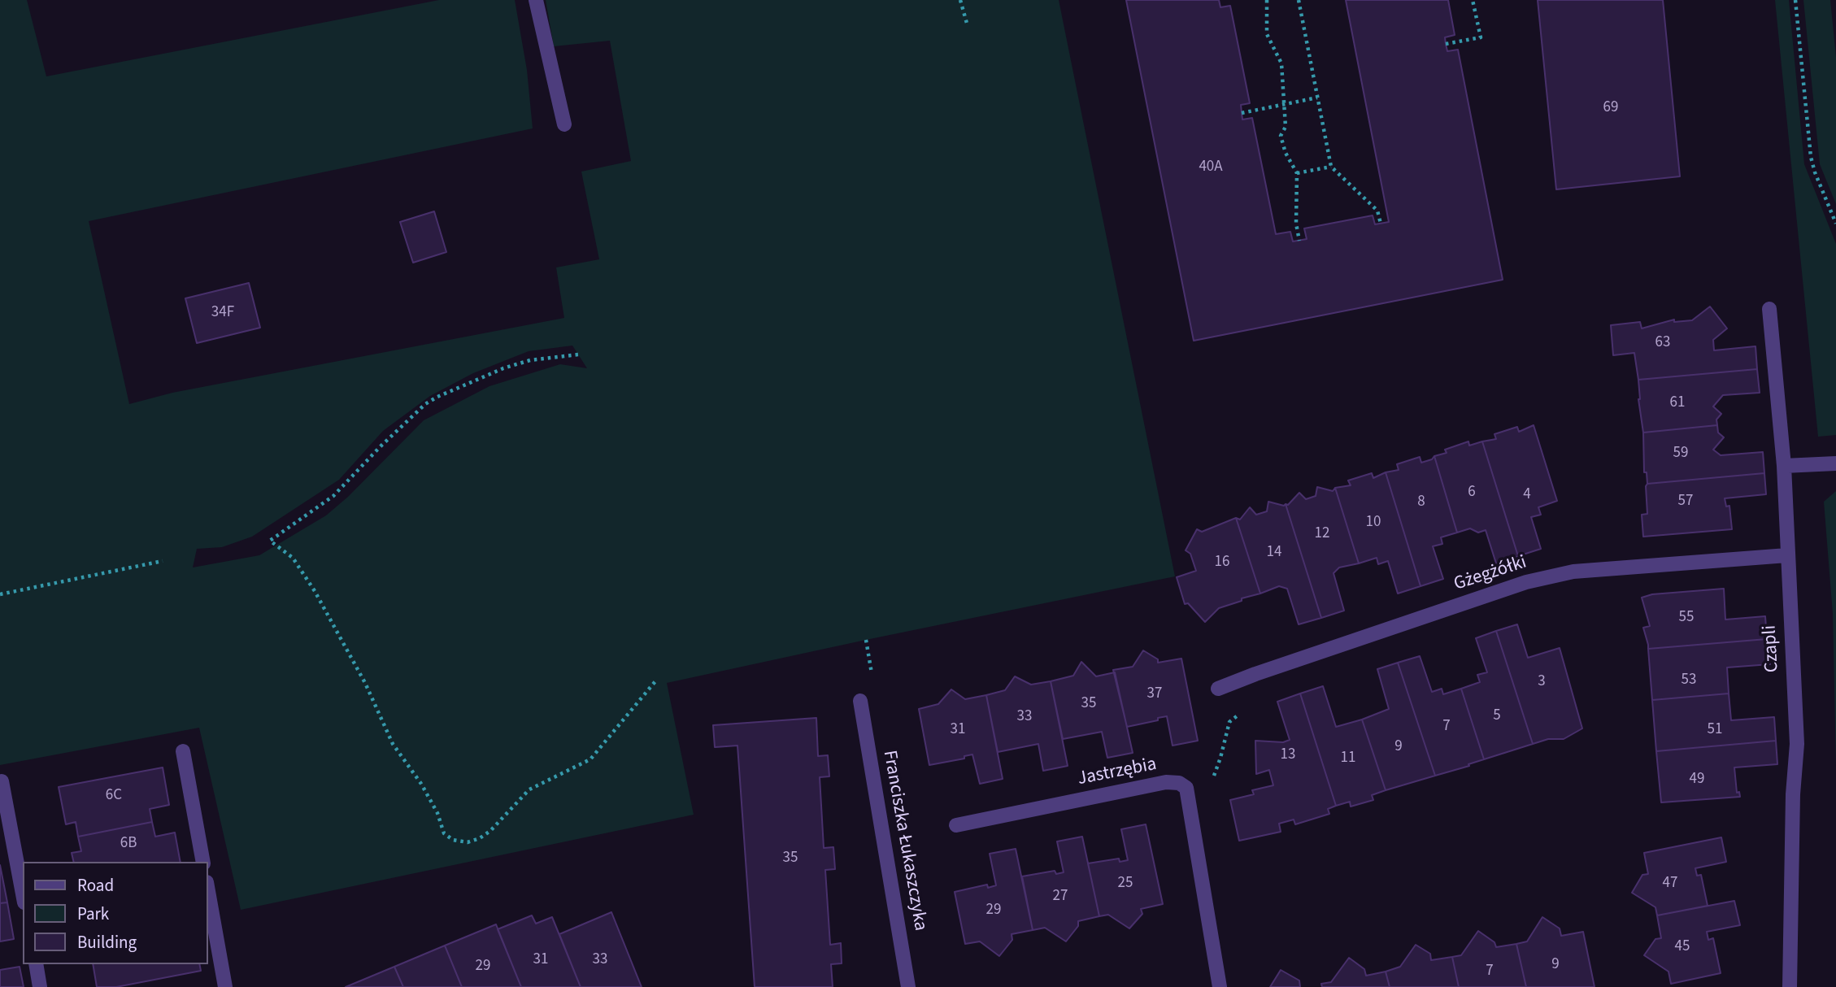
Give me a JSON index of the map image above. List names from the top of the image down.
{
  "streets": {
    "street": [
      "Gżegżółki",
      "Czapli",
      "Jastrzębia",
      "Franciszka Łukaszczyka"
    ]
  },
  "crossings": [
    ["Gżegżółki", "Czapli"]
  ],
  "house_numbers": [
    "69",
    "40A",
    "34F",
    "63",
    "61",
    "59",
    "6",
    "4",
    "57",
    "8",
    "10",
    "12",
    "14",
    "16",
    "55",
    "53",
    "3",
    "37",
    "35",
    "5",
    "33",
    "7",
    "31",
    "51",
    "9",
    "13",
    "11",
    "49",
    "6C",
    "6B",
    "35",
    "25",
    "47",
    "27",
    "29",
    "45",
    "31",
    "33",
    "9",
    "29",
    "7"
  ],
  "legend": ["Road", "Park", "Building"]
}
